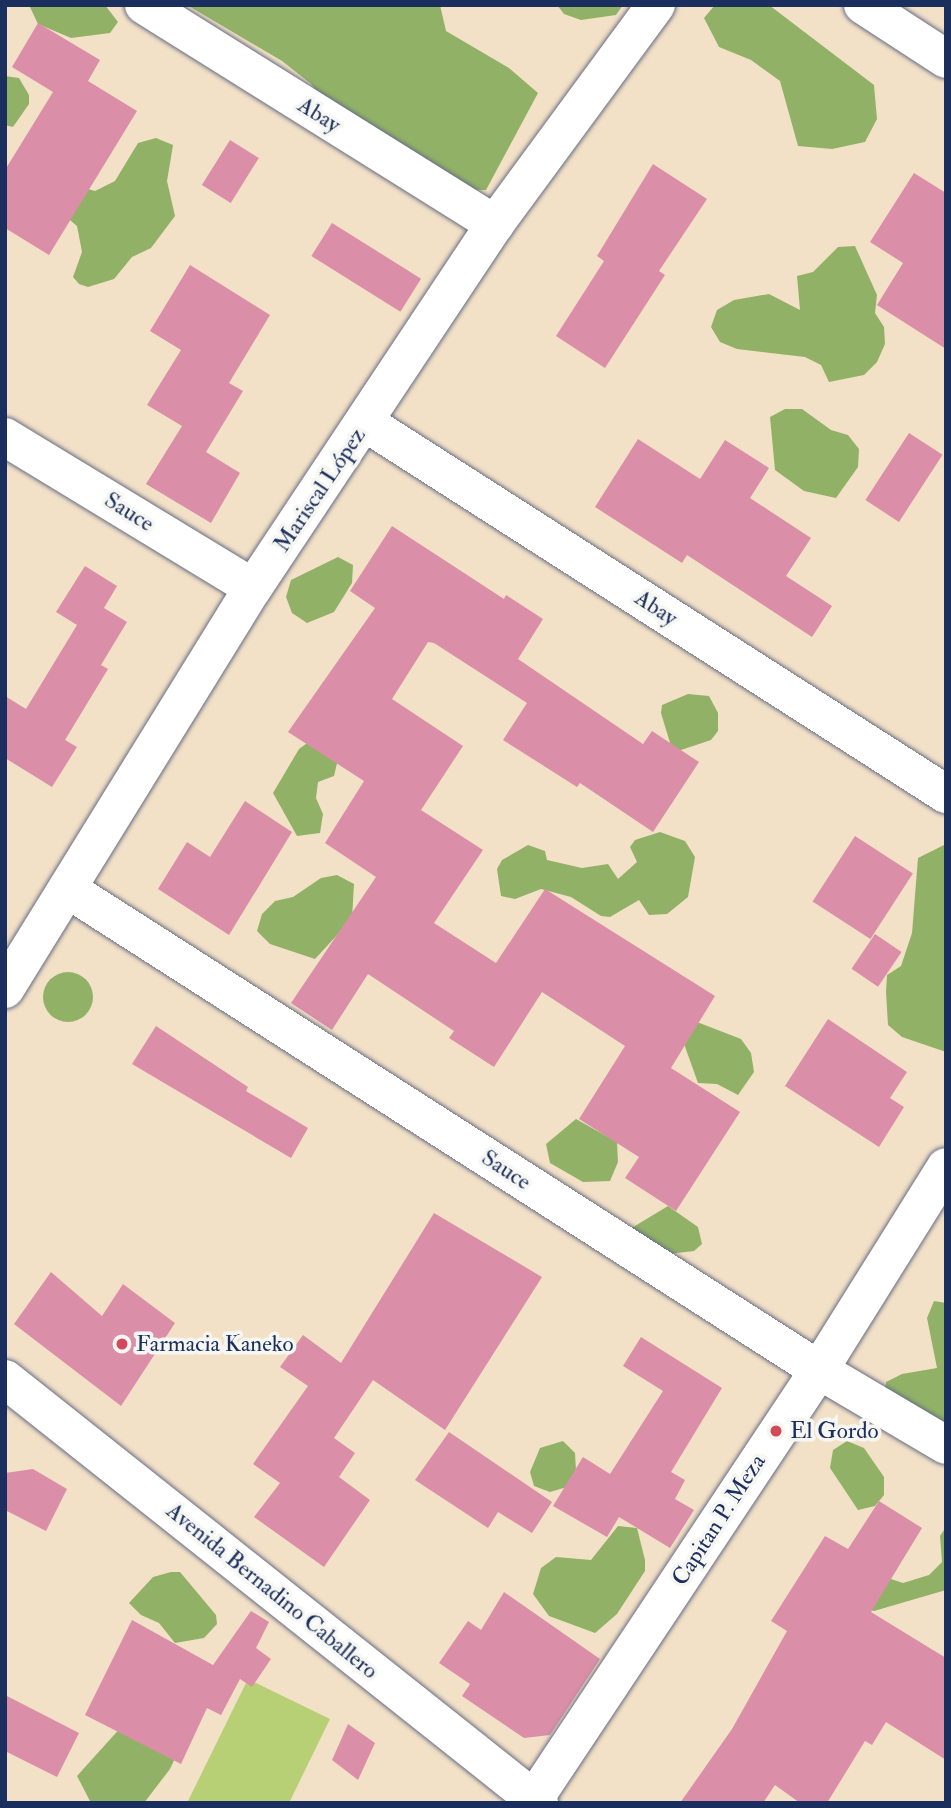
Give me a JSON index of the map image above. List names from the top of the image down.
{
  "streets": {
    "street": [
      "Abay",
      "Mariscal López",
      "Sauce",
      "Capitan P. Meza",
      "Avenida Bernadino Caballero"
    ]
  },
  "crossings": [
    ["Abay", "Mariscal López"],
    ["Mariscal López", "Sauce"],
    ["Sauce", "Capitan P. Meza"],
    ["Capitan P. Meza", "Avenida Bernadino Caballero"]
  ],
  "places": ["Farmacia Kaneko", "El Gordo"]
}
